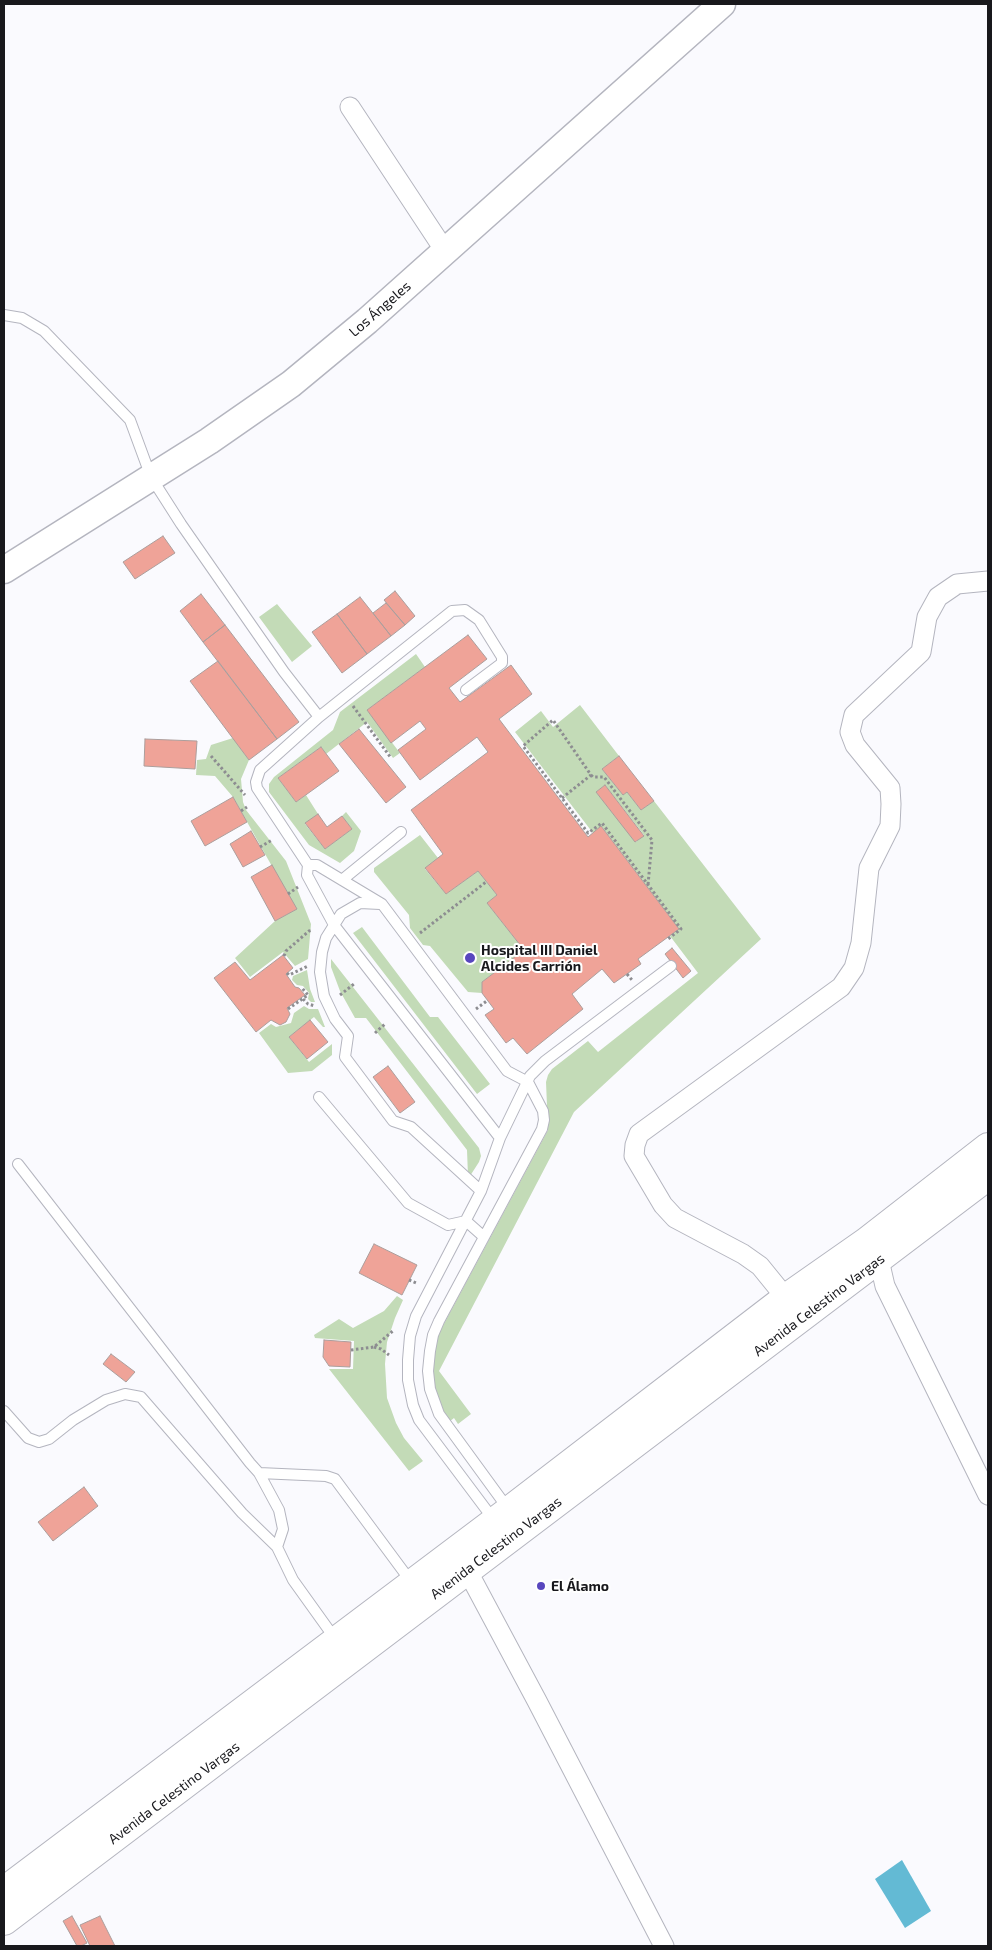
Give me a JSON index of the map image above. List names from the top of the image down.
{
  "streets": {
    "highway": ["Avenida Celestino Vargas"],
    "main road": ["Los Ángeles"]
  },
  "places": ["Hospital III Daniel Alcides Carrión", "El Álamo"]
}
